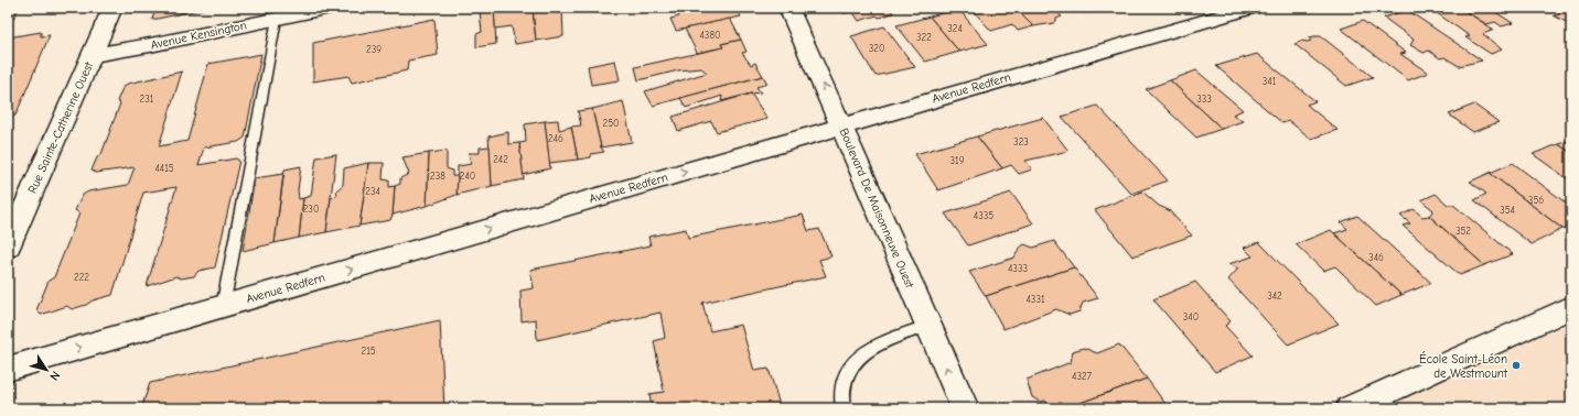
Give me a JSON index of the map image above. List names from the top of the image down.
{
  "streets": {
    "street": [
      "Avenue Kensington",
      "Avenue Redfern",
      "Rue Sainte-Catherine Ouest",
      "Boulevard De Maisonneuve Ouest"
    ]
  },
  "crossings": [
    ["Avenue Kensington", "Rue Sainte-Catherine Ouest"],
    ["Avenue Redfern", "Boulevard De Maisonneuve Ouest"]
  ],
  "one_way": ["Avenue Redfern", "Boulevard De Maisonneuve Ouest"],
  "places": ["École Saint-Léon de Westmount"],
  "house_numbers": [
    "324",
    "4380",
    "322",
    "320",
    "239",
    "341",
    "231",
    "333",
    "250",
    "246",
    "323",
    "242",
    "319",
    "4415",
    "238",
    "240",
    "234",
    "356",
    "230",
    "354",
    "4335",
    "352",
    "346",
    "4333",
    "222",
    "342",
    "4331",
    "340",
    "215",
    "4327"
  ],
  "north": "bottom right"
}
